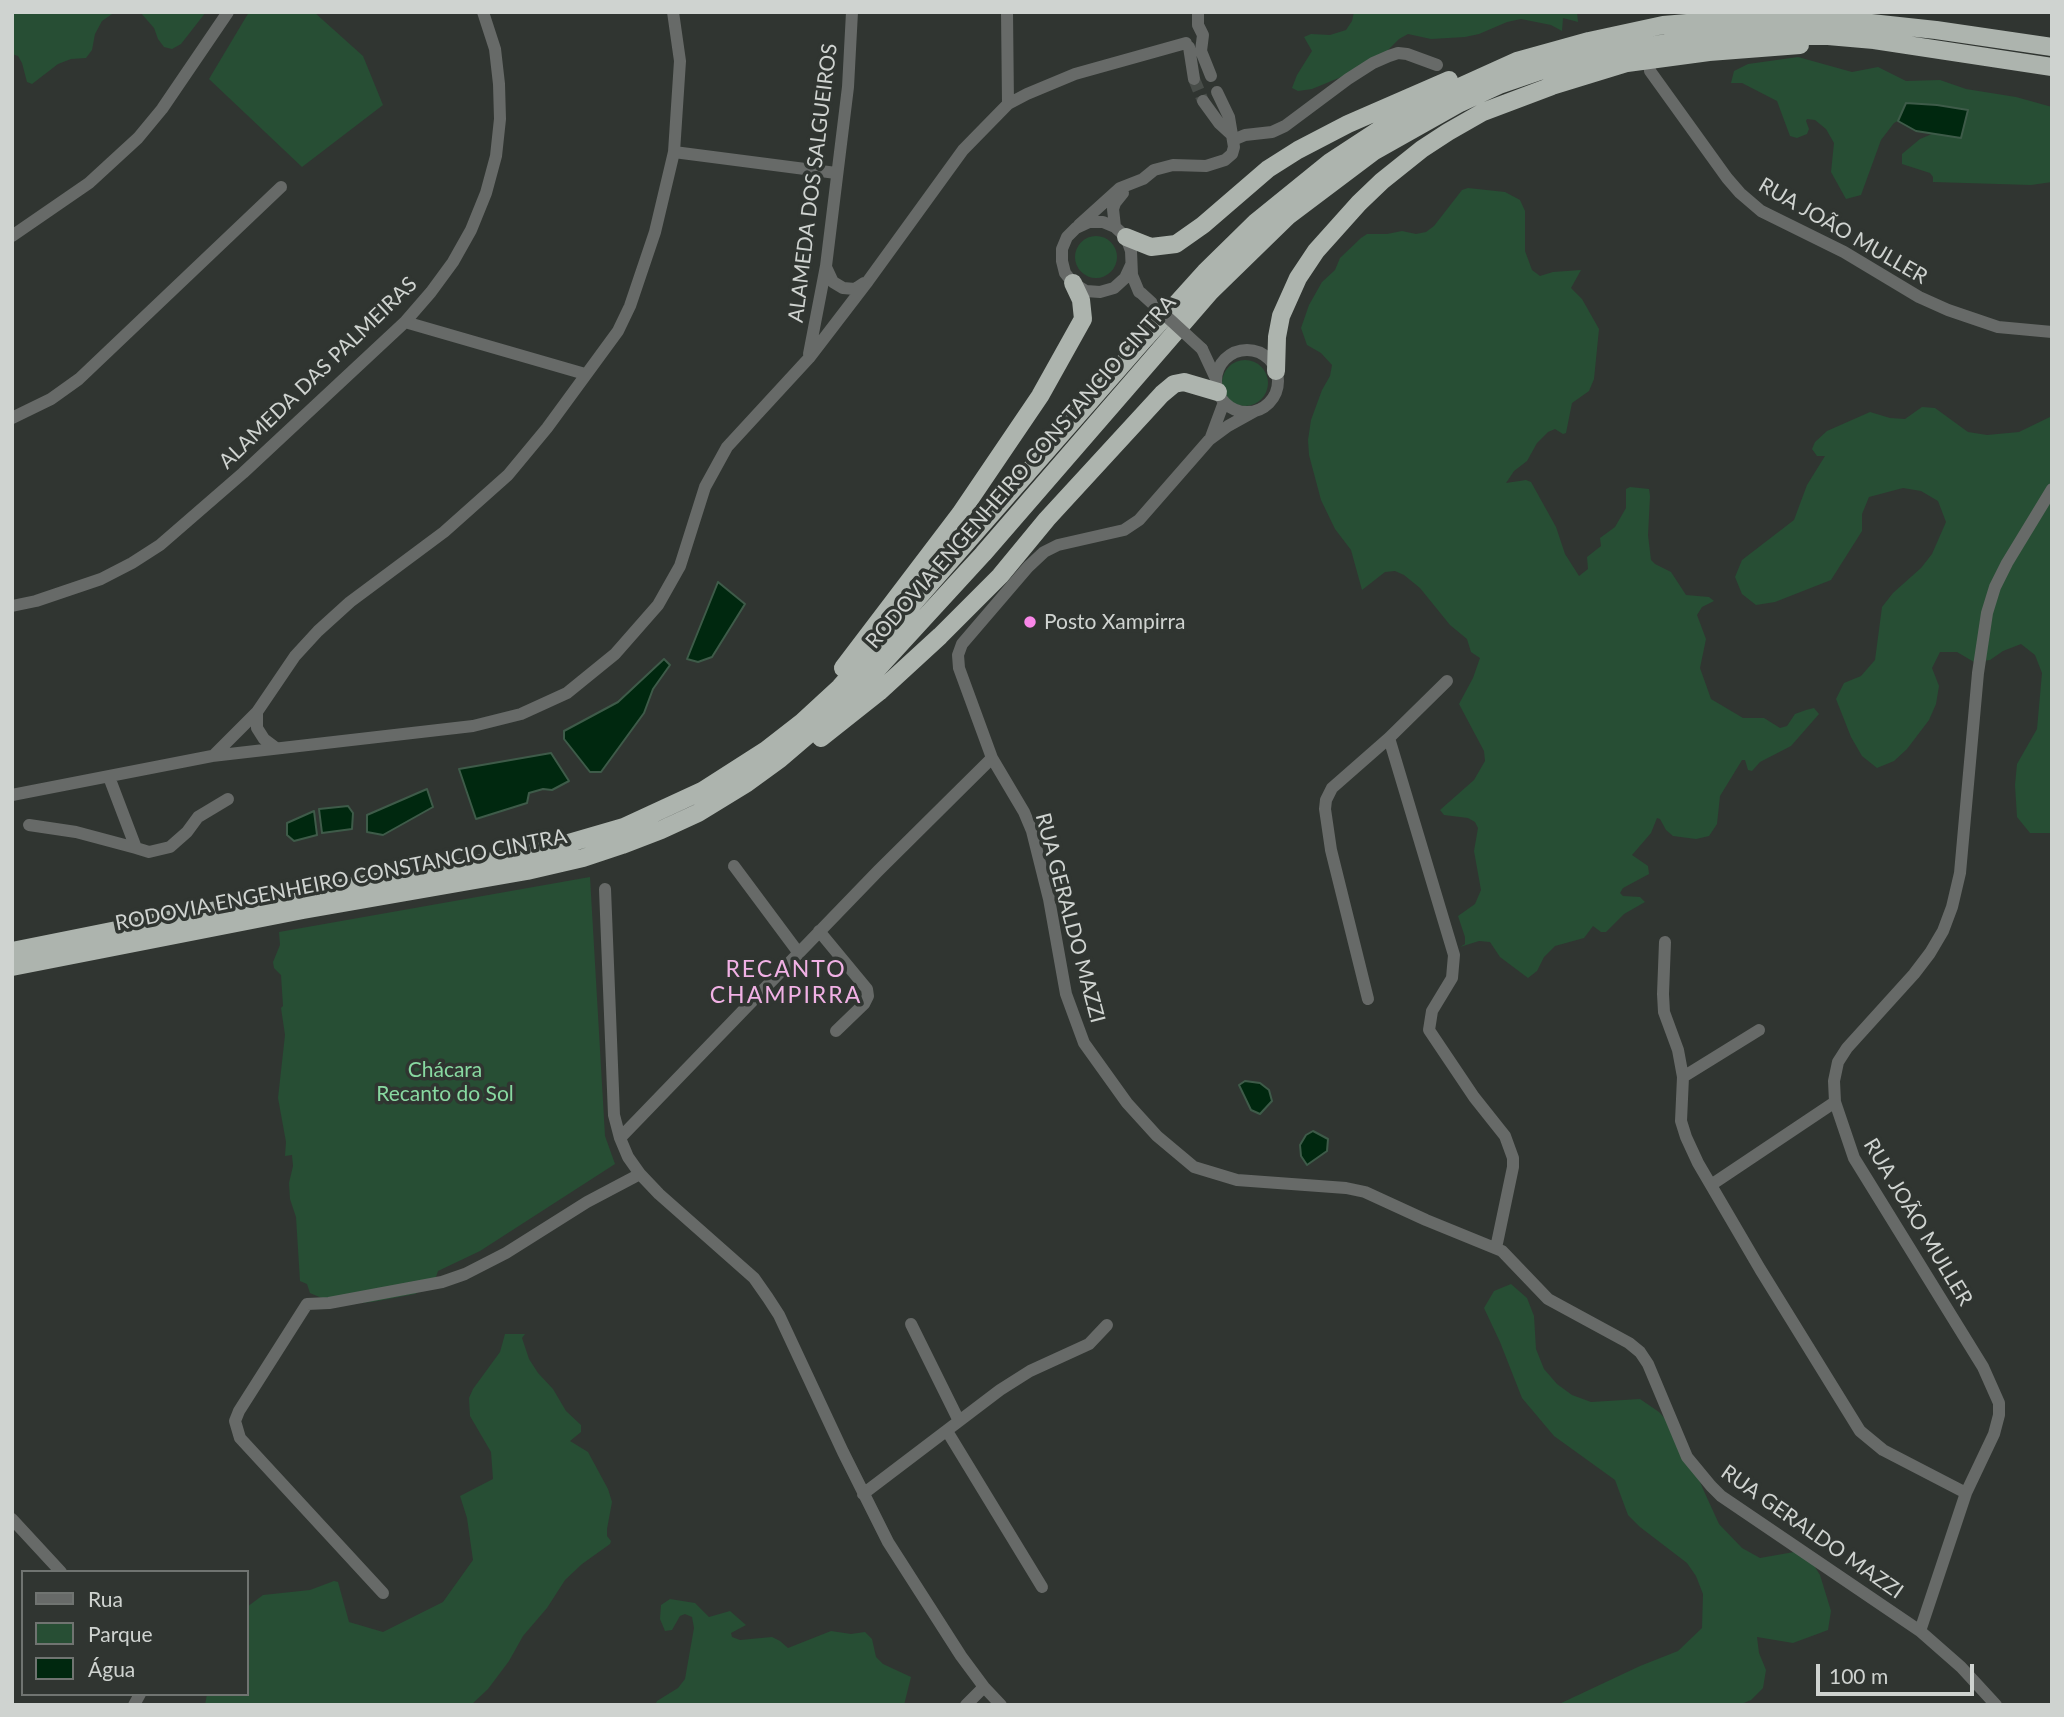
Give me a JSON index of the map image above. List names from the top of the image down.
{
  "streets": {
    "highway": ["RODOVIA ENGENHEIRO CONSTANCIO CINTRA"],
    "street": [
      "ALAMEDA DOS SALGUEIROS",
      "RUA JOÃO MULLER",
      "ALAMEDA DAS PALMEIRAS",
      "RUA GERALDO MAZZI"
    ]
  },
  "crossings": [
    ["RUA JOÃO MULLER", "RUA GERALDO MAZZI"]
  ],
  "districts": ["RECANTO CHAMPIRRA"],
  "parks": ["Chácara Recanto do Sol"],
  "places": ["Posto Xampirra"],
  "legend": ["Rua", "Parque", "Água"],
  "scale_bar": "100 m"
}
